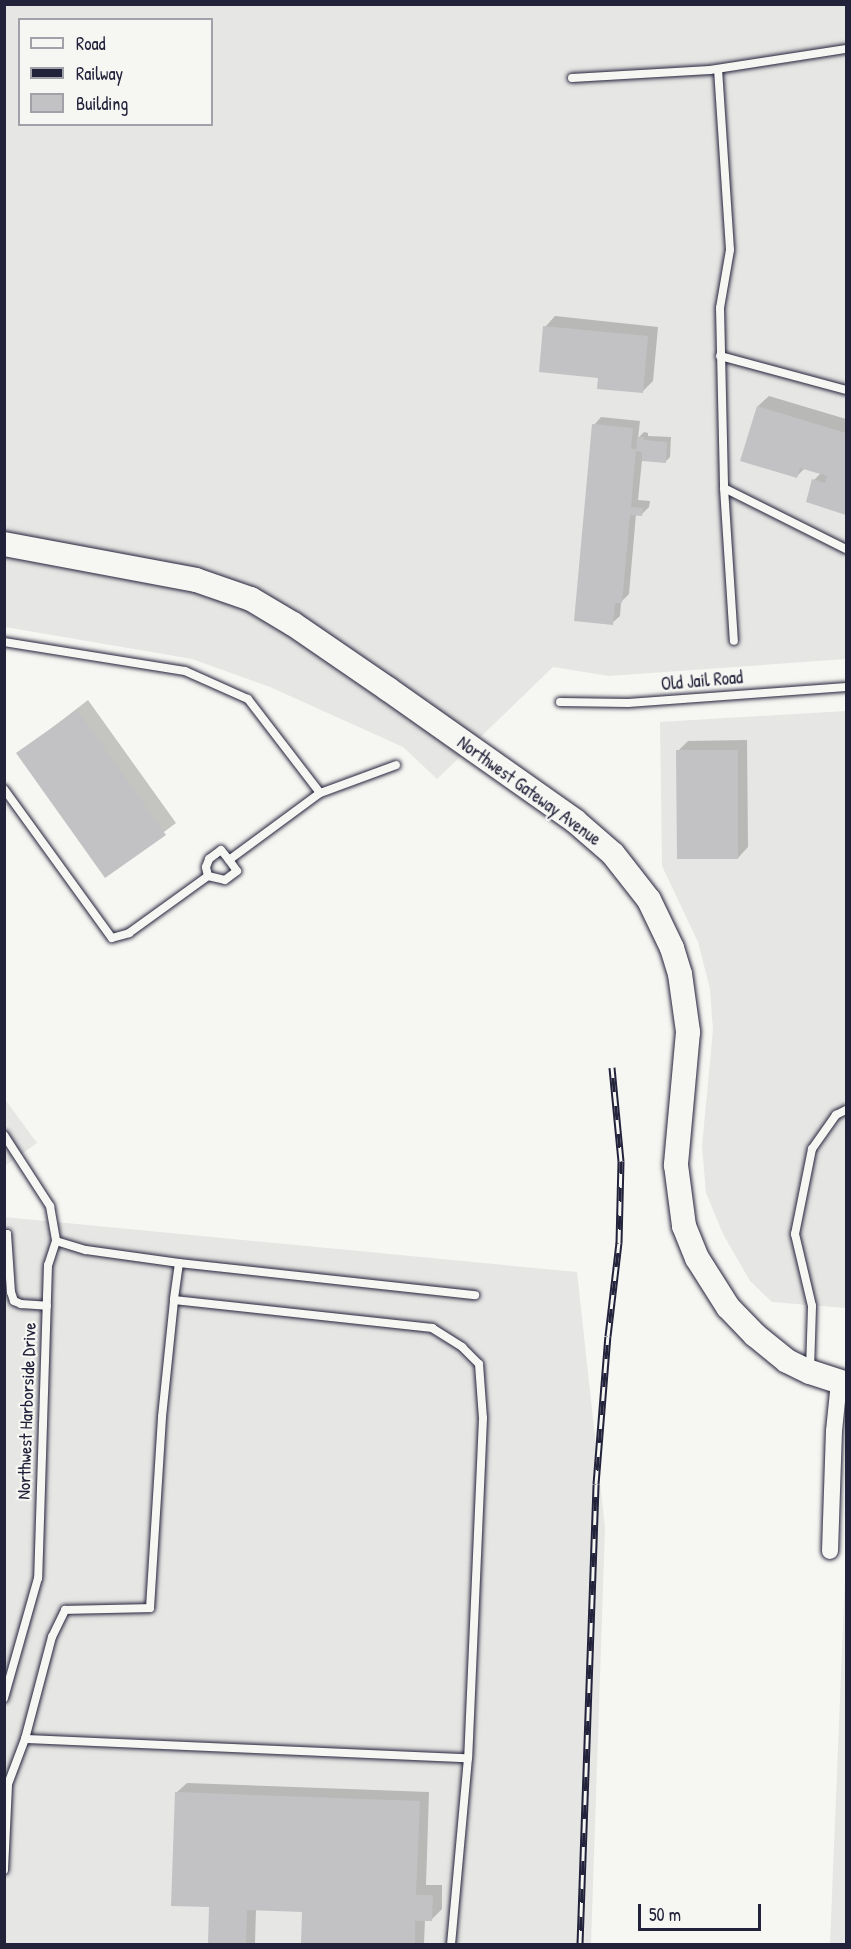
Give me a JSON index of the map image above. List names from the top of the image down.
{
  "streets": {
    "street": ["Northwest Gateway Avenue"],
    "lane": ["Old Jail Road", "Northwest Harborside Drive"]
  },
  "legend": ["Road", "Railway", "Building"],
  "scale_bar": "50 m"
}
